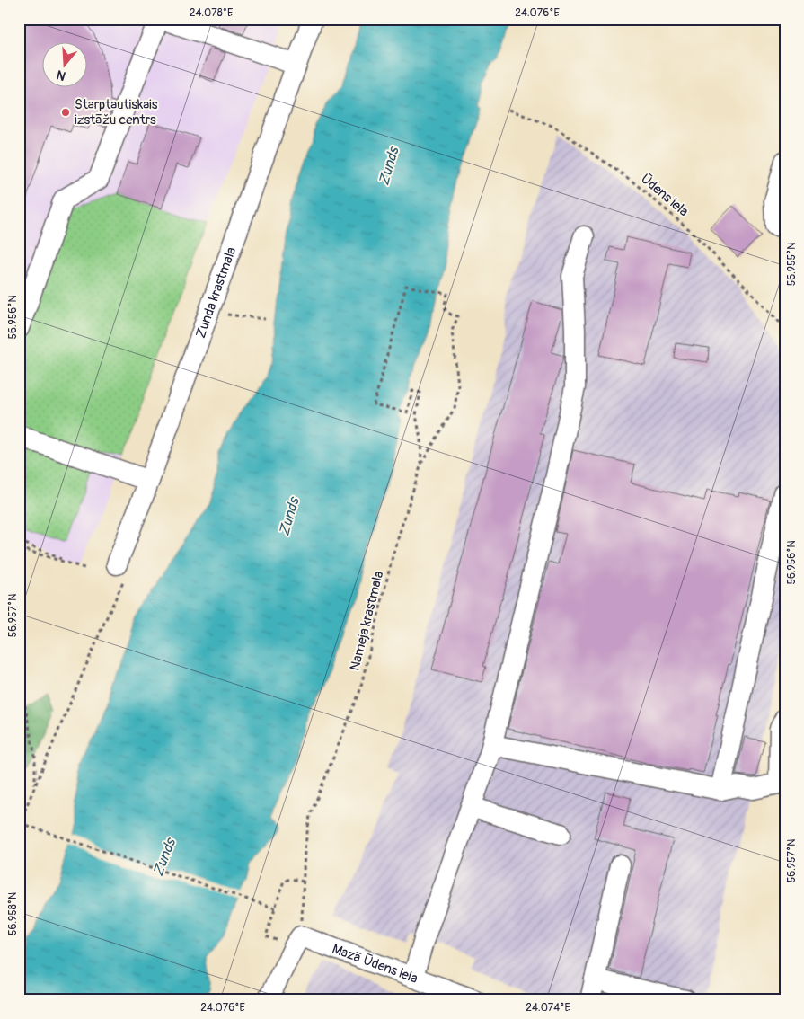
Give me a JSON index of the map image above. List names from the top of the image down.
{
  "streets": {
    "street": ["Zunda krastmala", "Mazā Ūdens iela"],
    "path": ["Ūdens iela", "Nameja krastmala"]
  },
  "crossings": [
    ["Nameja krastmala", "Mazā Ūdens iela"]
  ],
  "water": ["Zunds"],
  "places": ["Starptautiskais izstāžu centrs"],
  "north": "bottom",
  "coordinates": [
    "24.078°E",
    "24.076°E",
    "56.955°N",
    "56.956°N",
    "56.957°N",
    "56.958°N",
    "24.074°E"
  ]
}
